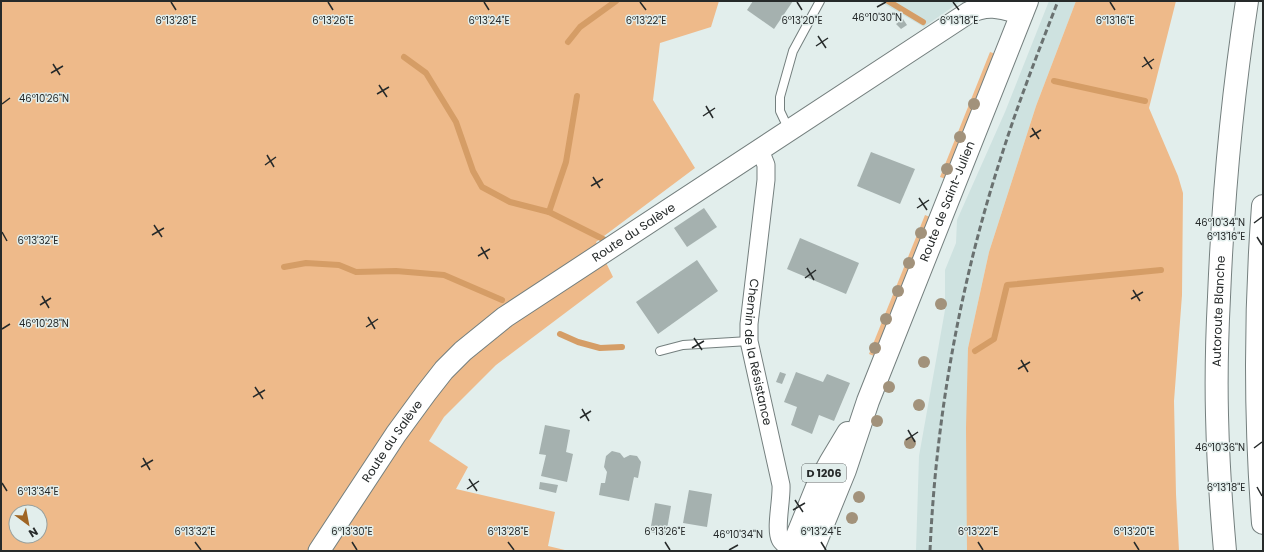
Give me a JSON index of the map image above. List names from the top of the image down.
{
  "streets": {
    "main road": ["Route de Saint-Julien", "Autoroute Blanche", "D 1206"],
    "street": ["Route du Salève", "Chemin de la Résistance"]
  },
  "crossings": [
    ["Route de Saint-Julien", "Route du Salève"],
    ["Route de Saint-Julien", "Chemin de la Résistance"],
    ["Route du Salève", "Chemin de la Résistance"]
  ],
  "north": "bottom right",
  "coordinates": [
    "46°10'30\"N",
    "6°13'28\"E",
    "6°13'26\"E",
    "6°13'24\"E",
    "6°13'22\"E",
    "6°13'20\"E",
    "6°13'18\"E",
    "6°13'16\"E",
    "46°10'26\"N",
    "46°10'34\"N",
    "6°13'32\"E",
    "46°10'28\"N",
    "46°10'36\"N",
    "6°13'34\"E",
    "6°13'30\"E"
  ]
}
